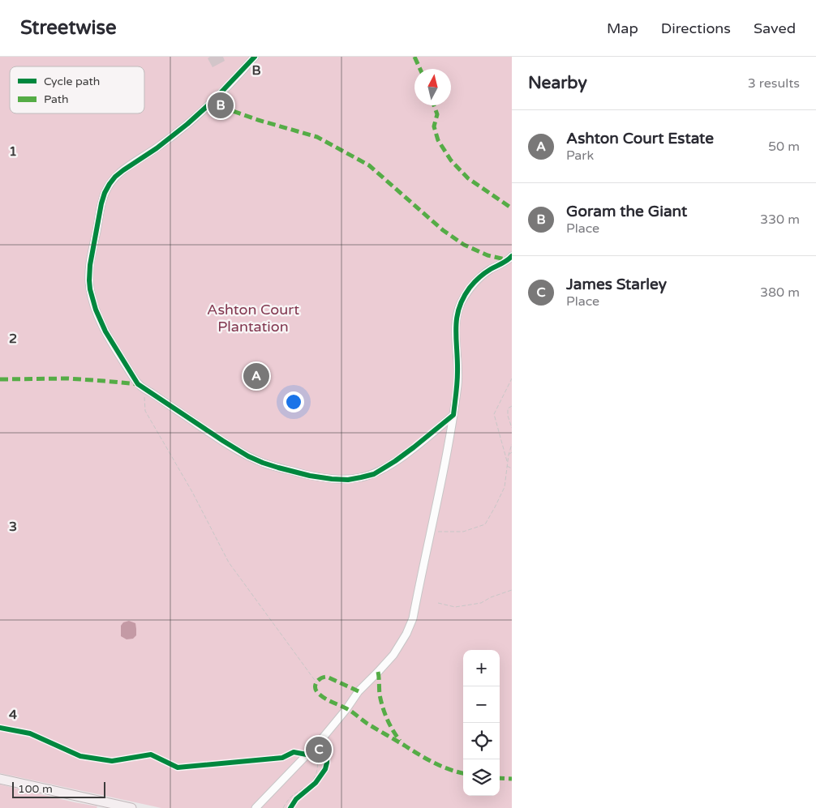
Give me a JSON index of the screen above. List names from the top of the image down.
{
  "parks": ["Ashton Court Plantation"],
  "legend": ["Cycle path", "Path"],
  "scale_bar": "100 m",
  "north": "top",
  "page": {
    "header": "Streetwise",
    "nav": ["Map", "Directions", "Saved"],
    "heading": ["Nearby", "3 results"],
    "pins": ["B", "A", "C"],
    "list": [
      {
        "mark": "A",
        "name": "Ashton Court Estate",
        "note": "Park",
        "value": "50 m"
      },
      {
        "mark": "B",
        "name": "Goram the Giant",
        "note": "Place",
        "value": "330 m"
      },
      {
        "mark": "C",
        "name": "James Starley",
        "note": "Place",
        "value": "380 m"
      }
    ],
    "map_buttons": ["+", "−"],
    "scale": "100 m"
  },
  "grid": {
    "columns": ["B"],
    "rows": [
      "1",
      "2",
      "3",
      "4"
    ]
  }
}
